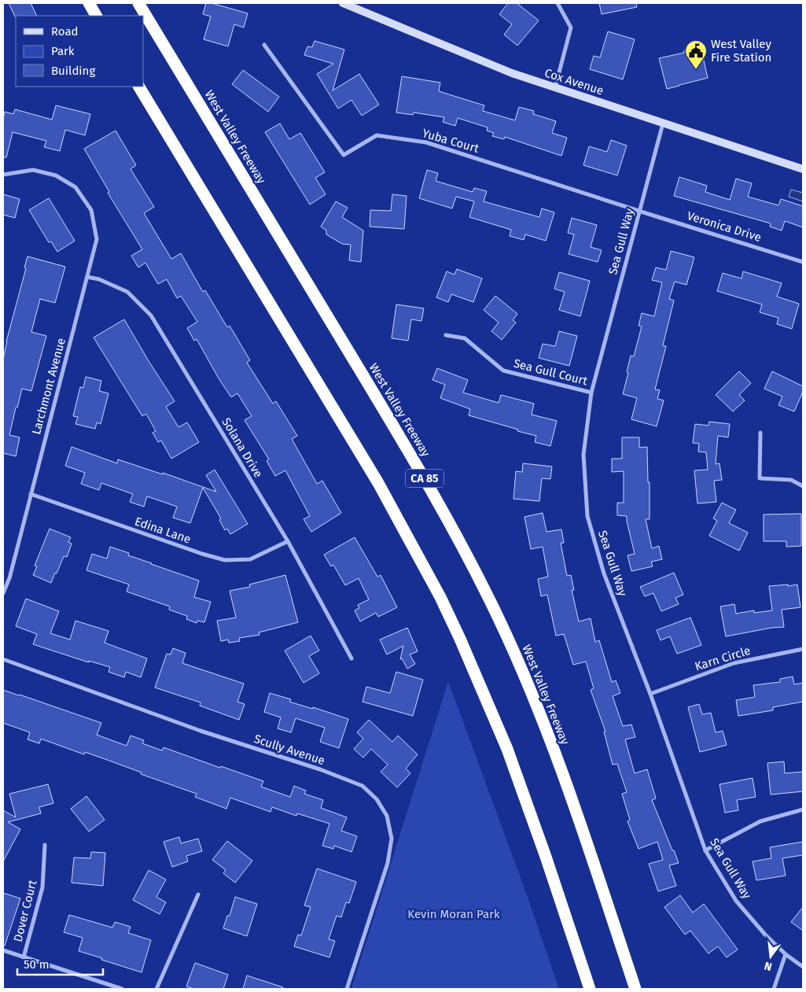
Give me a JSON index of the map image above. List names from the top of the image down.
{
  "streets": {
    "highway": ["West Valley Freeway", "CA 85"],
    "main road": ["Cox Avenue"],
    "street": [
      "Yuba Court",
      "Veronica Drive",
      "Sea Gull Way",
      "Sea Gull Court",
      "Larchmont Avenue",
      "Solana Drive",
      "Edina Lane",
      "Karn Circle",
      "Scully Avenue",
      "Dover Court"
    ]
  },
  "crossings": [
    ["Cox Avenue", "Sea Gull Way"],
    ["Yuba Court", "Veronica Drive"],
    ["Yuba Court", "Sea Gull Way"],
    ["Veronica Drive", "Sea Gull Way"],
    ["Sea Gull Way", "Sea Gull Court"],
    ["Sea Gull Way", "Karn Circle"],
    ["Larchmont Avenue", "Solana Drive"],
    ["Larchmont Avenue", "Edina Lane"],
    ["Solana Drive", "Edina Lane"]
  ],
  "parks": ["Kevin Moran Park"],
  "places": {
    "public building": ["West Valley Fire Station"]
  },
  "legend": ["Road", "Park", "Building"],
  "scale_bar": "50 m",
  "north": "bottom"
}
